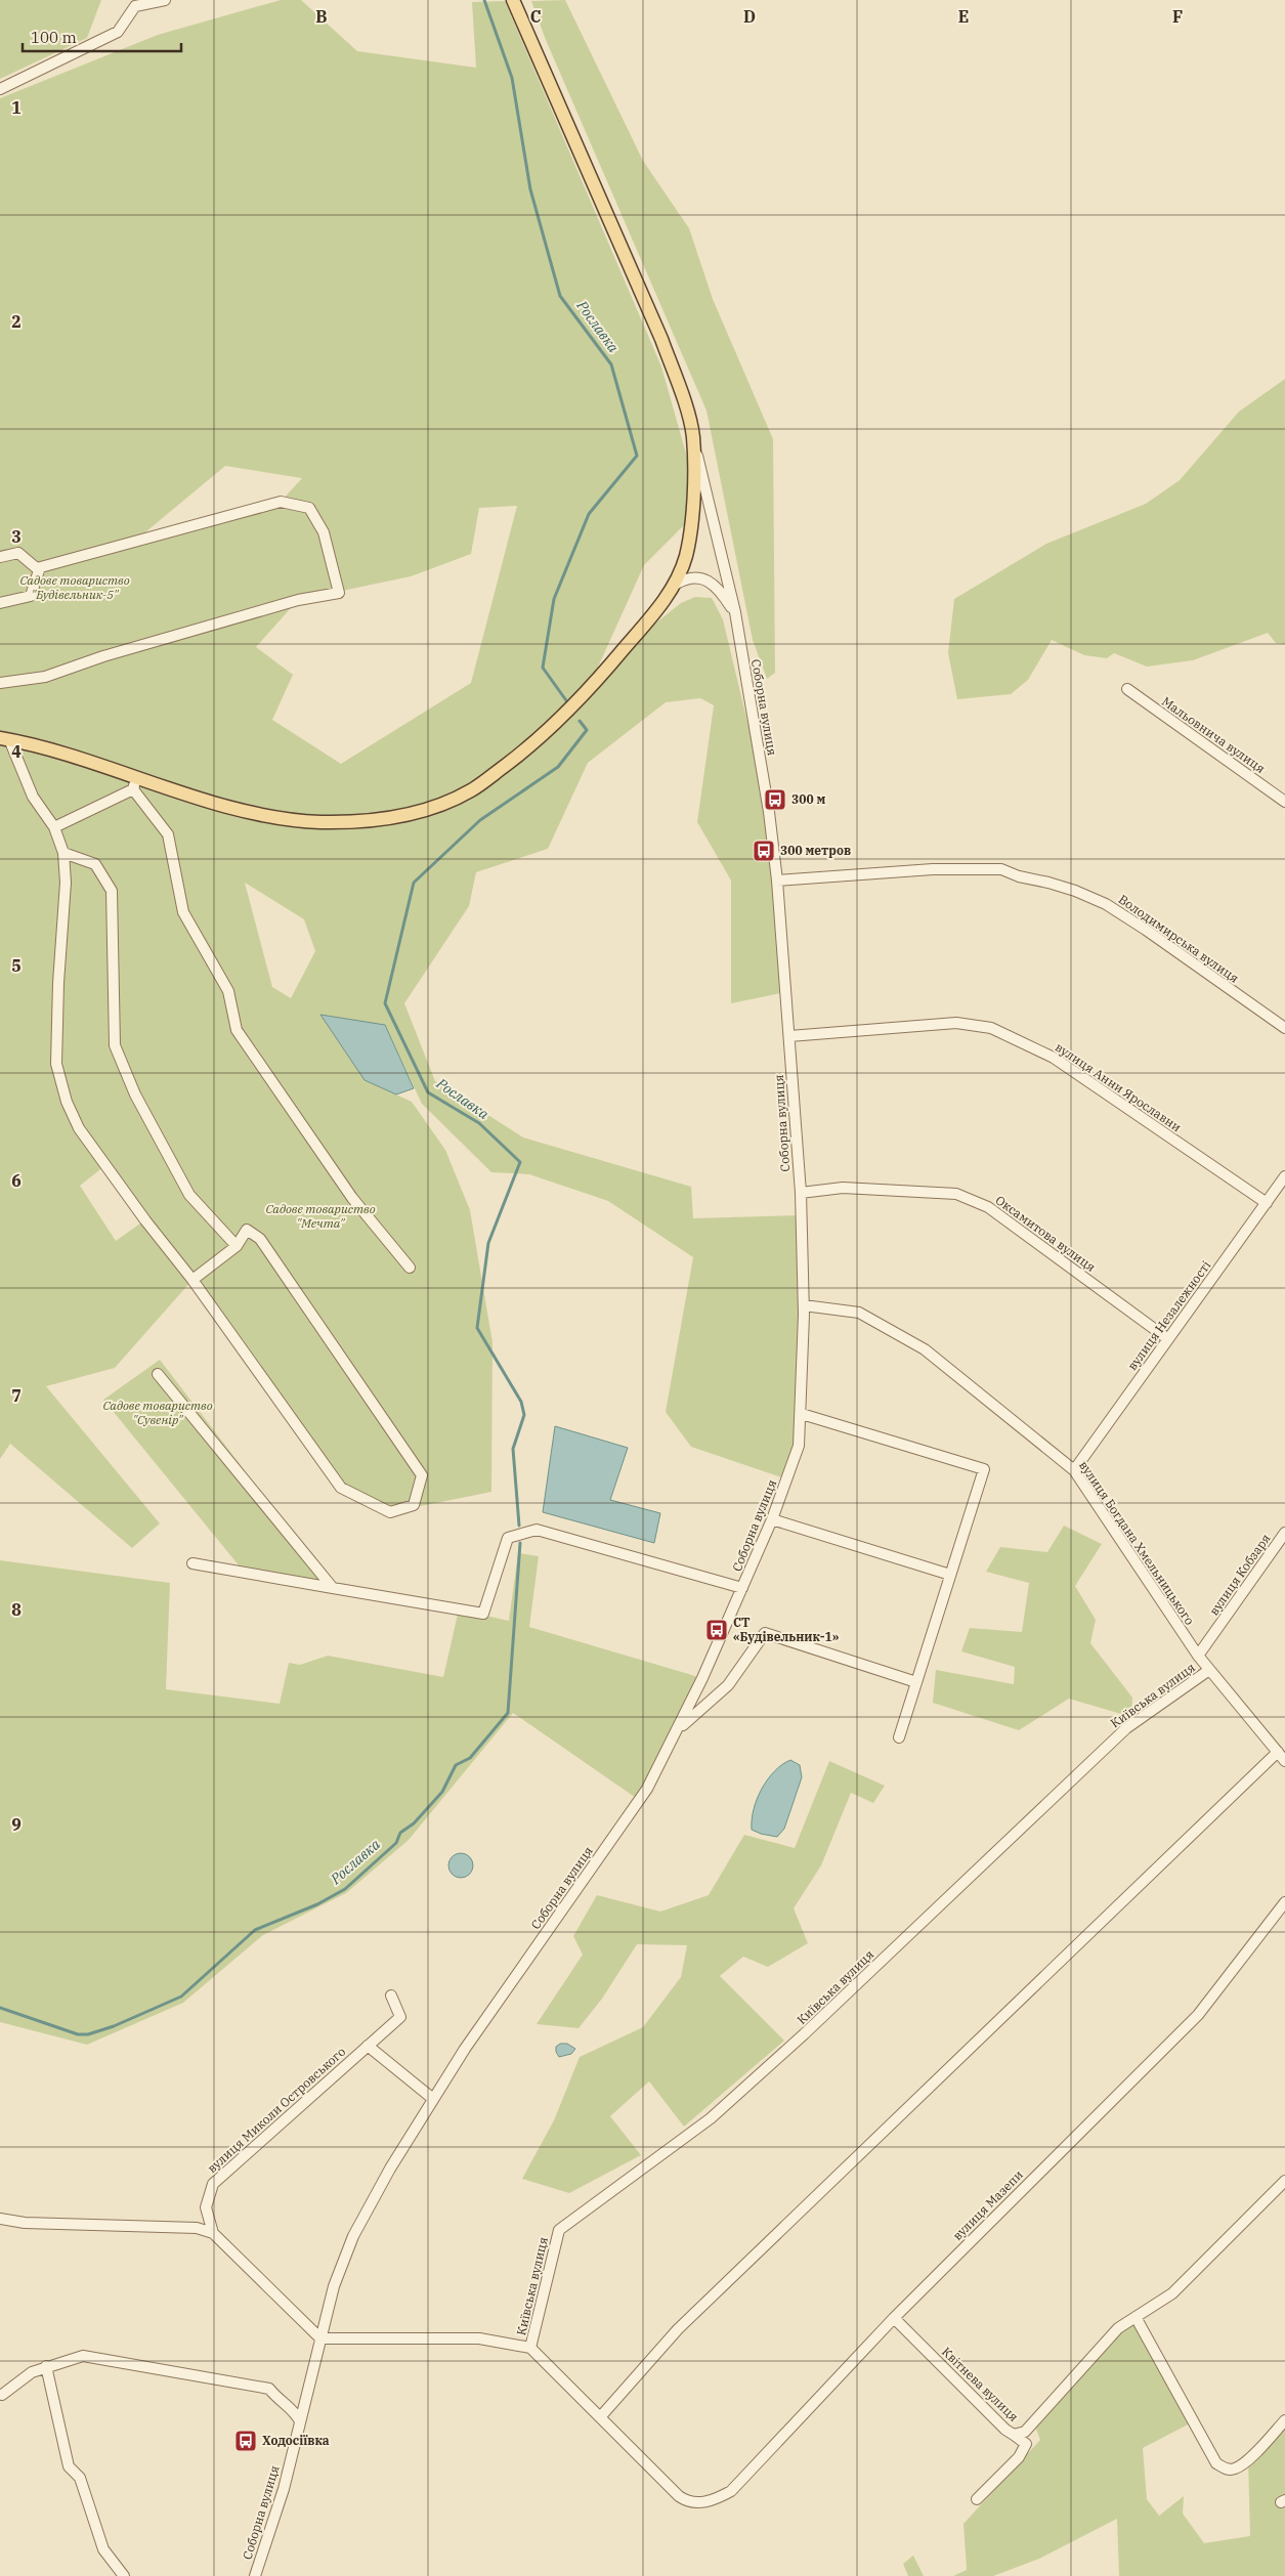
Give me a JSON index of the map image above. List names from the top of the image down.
{
  "streets": {
    "street": [
      "Соборна вулиця",
      "Мальовнича вулиця",
      "Володимирська вулиця",
      "вулиця Анни Ярославни",
      "Оксамитова вулиця",
      "вулиця Незалежності",
      "вулиця Богдана Хмельницького",
      "вулиця Кобзаря",
      "Київська вулиця",
      "вулиця Миколи Островського",
      "вулиця Мазепи",
      "Квітнева вулиця"
    ]
  },
  "crossings": [
    ["Соборна вулиця", "Володимирська вулиця"],
    ["Соборна вулиця", "вулиця Анни Ярославни"],
    ["Соборна вулиця", "Оксамитова вулиця"],
    ["Соборна вулиця", "вулиця Богдана Хмельницького"],
    ["вулиця Анни Ярославни", "вулиця Незалежності"],
    ["Оксамитова вулиця", "вулиця Незалежності"],
    ["вулиця Незалежності", "вулиця Богдана Хмельницького"],
    ["вулиця Богдана Хмельницького", "вулиця Кобзаря"],
    ["вулиця Богдана Хмельницького", "Київська вулиця"],
    ["вулиця Мазепи", "Квітнева вулиця"]
  ],
  "water": ["Рославка"],
  "parks": ["Садове товариство \"Будівельник-5\"", "Садове товариство \"Мечта\"", "Садове товариство \"Сувенір\""],
  "places": {
    "bus stop": [
      "300 м",
      "300 метров",
      "СТ «Будівельник-1»",
      "Ходосіївка"
    ]
  },
  "scale_bar": "100 m",
  "grid": {
    "columns": [
      "B",
      "C",
      "D",
      "E",
      "F"
    ],
    "rows": [
      "1",
      "2",
      "3",
      "4",
      "5",
      "6",
      "7",
      "8",
      "9"
    ]
  }
}
